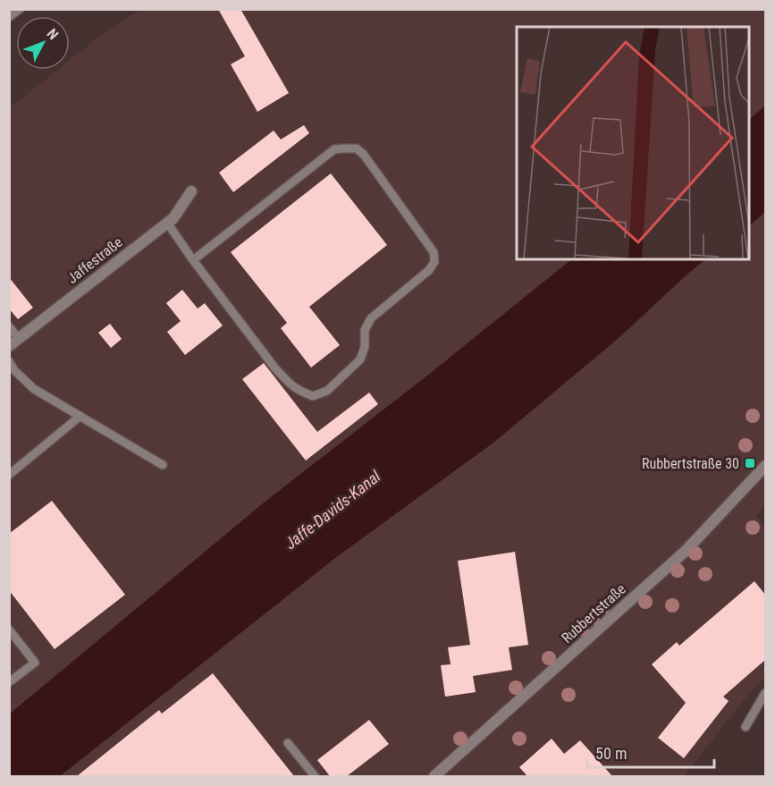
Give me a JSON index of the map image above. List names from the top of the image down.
{
  "streets": {
    "street": ["Jaffestraße", "Rubbertstraße"]
  },
  "water": ["Jaffe-Davids-Kanal"],
  "places": {
    "transit": ["Rubbertstraße 30"]
  },
  "scale_bar": "50 m",
  "north": "top right"
}
